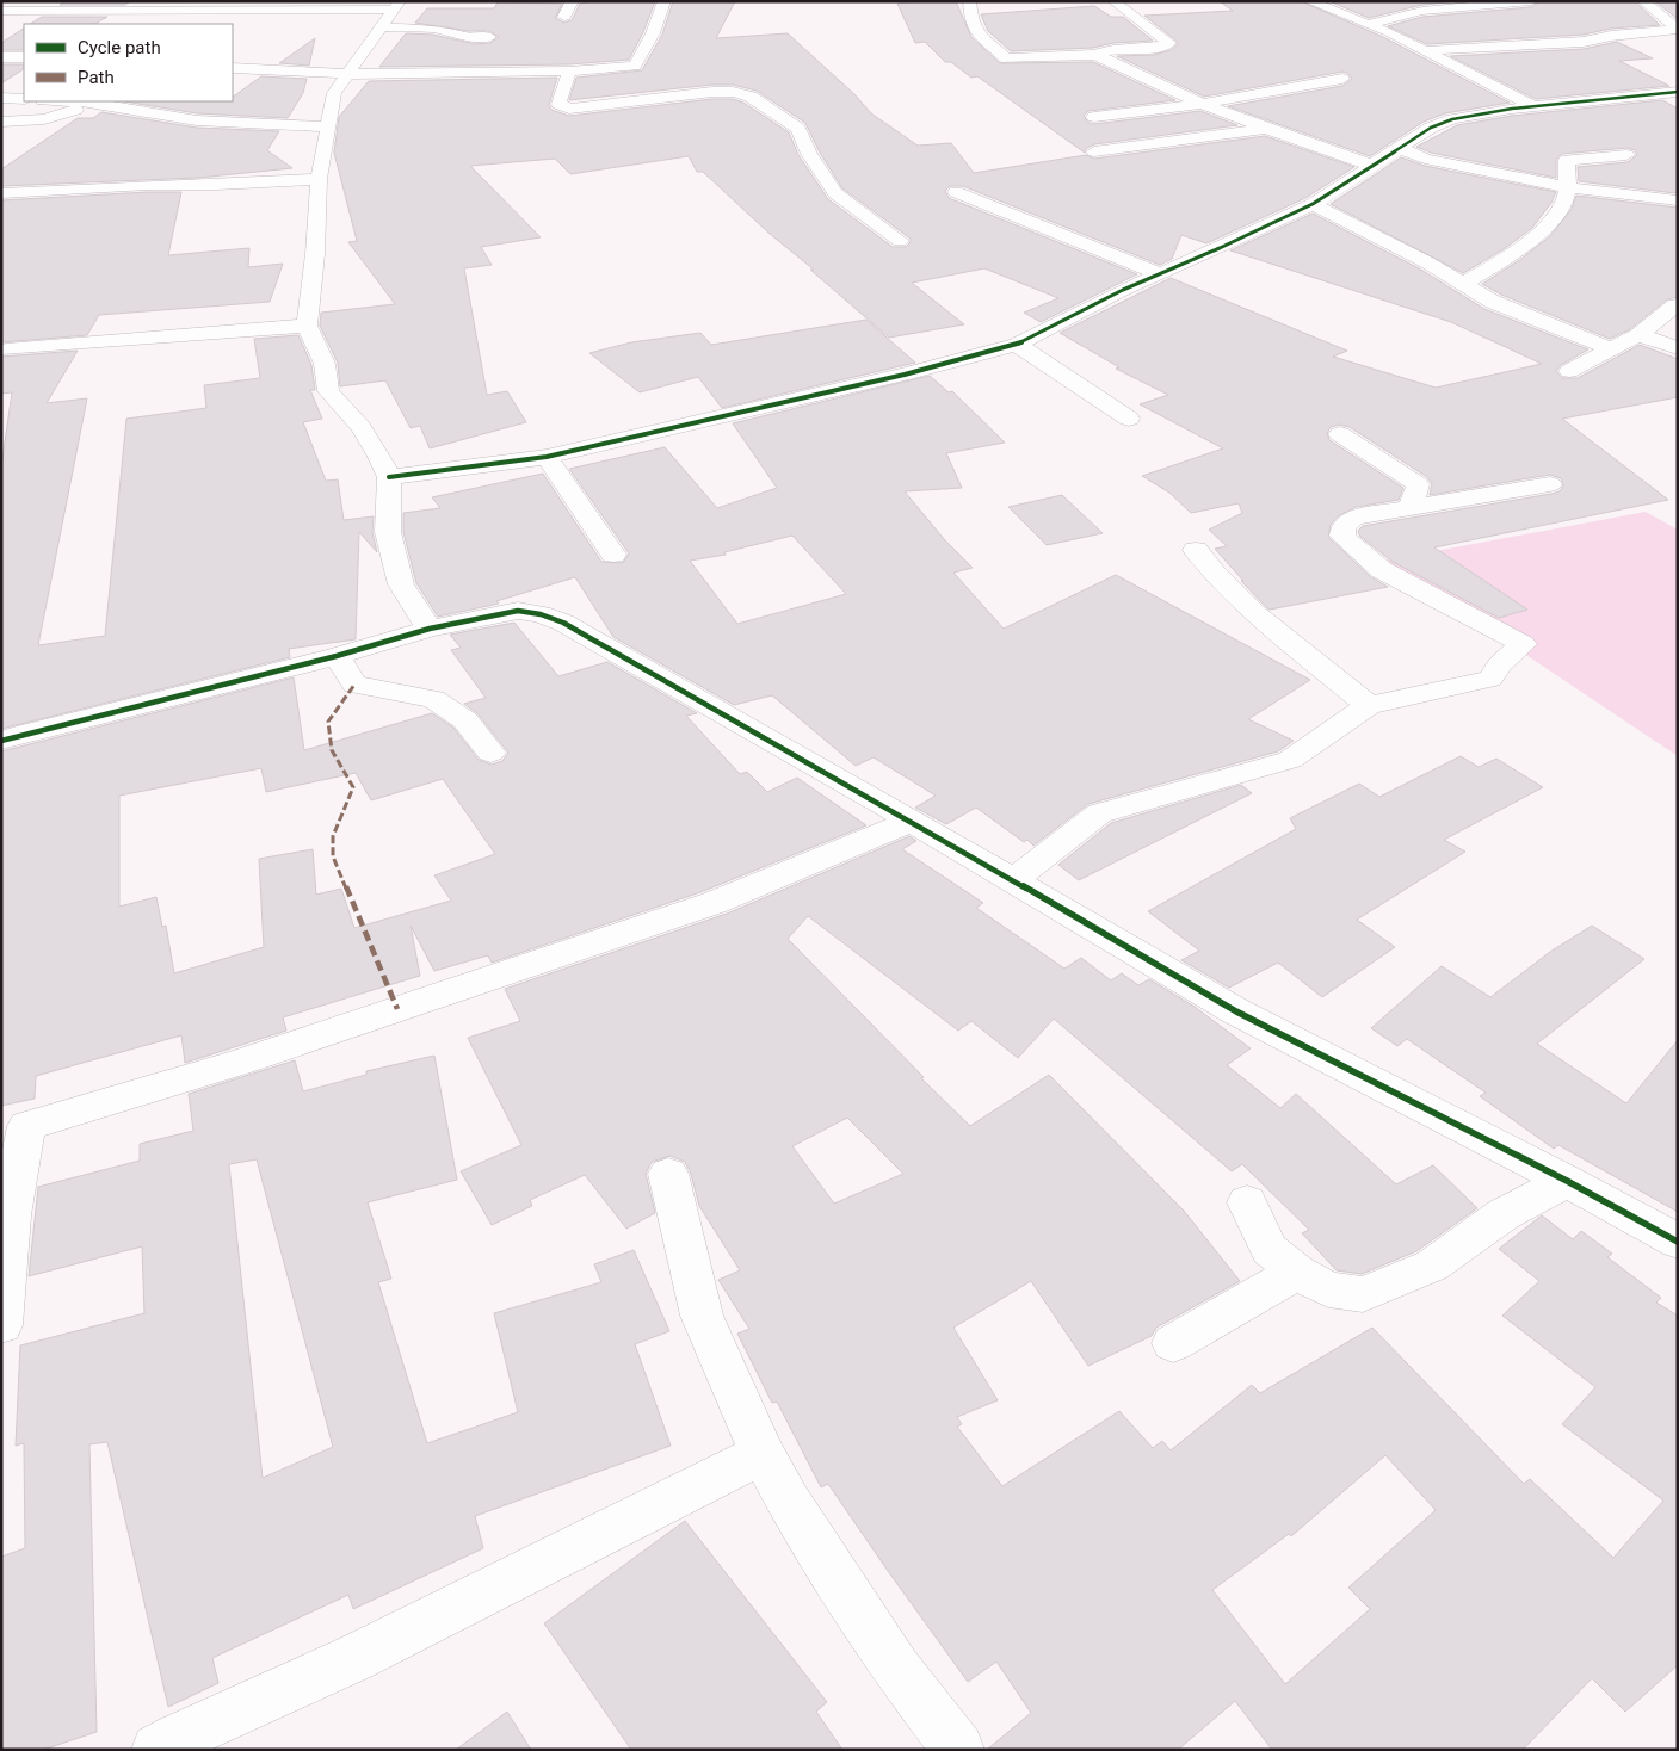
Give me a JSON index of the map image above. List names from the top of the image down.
{
  "legend": ["Cycle path", "Path"]
}
